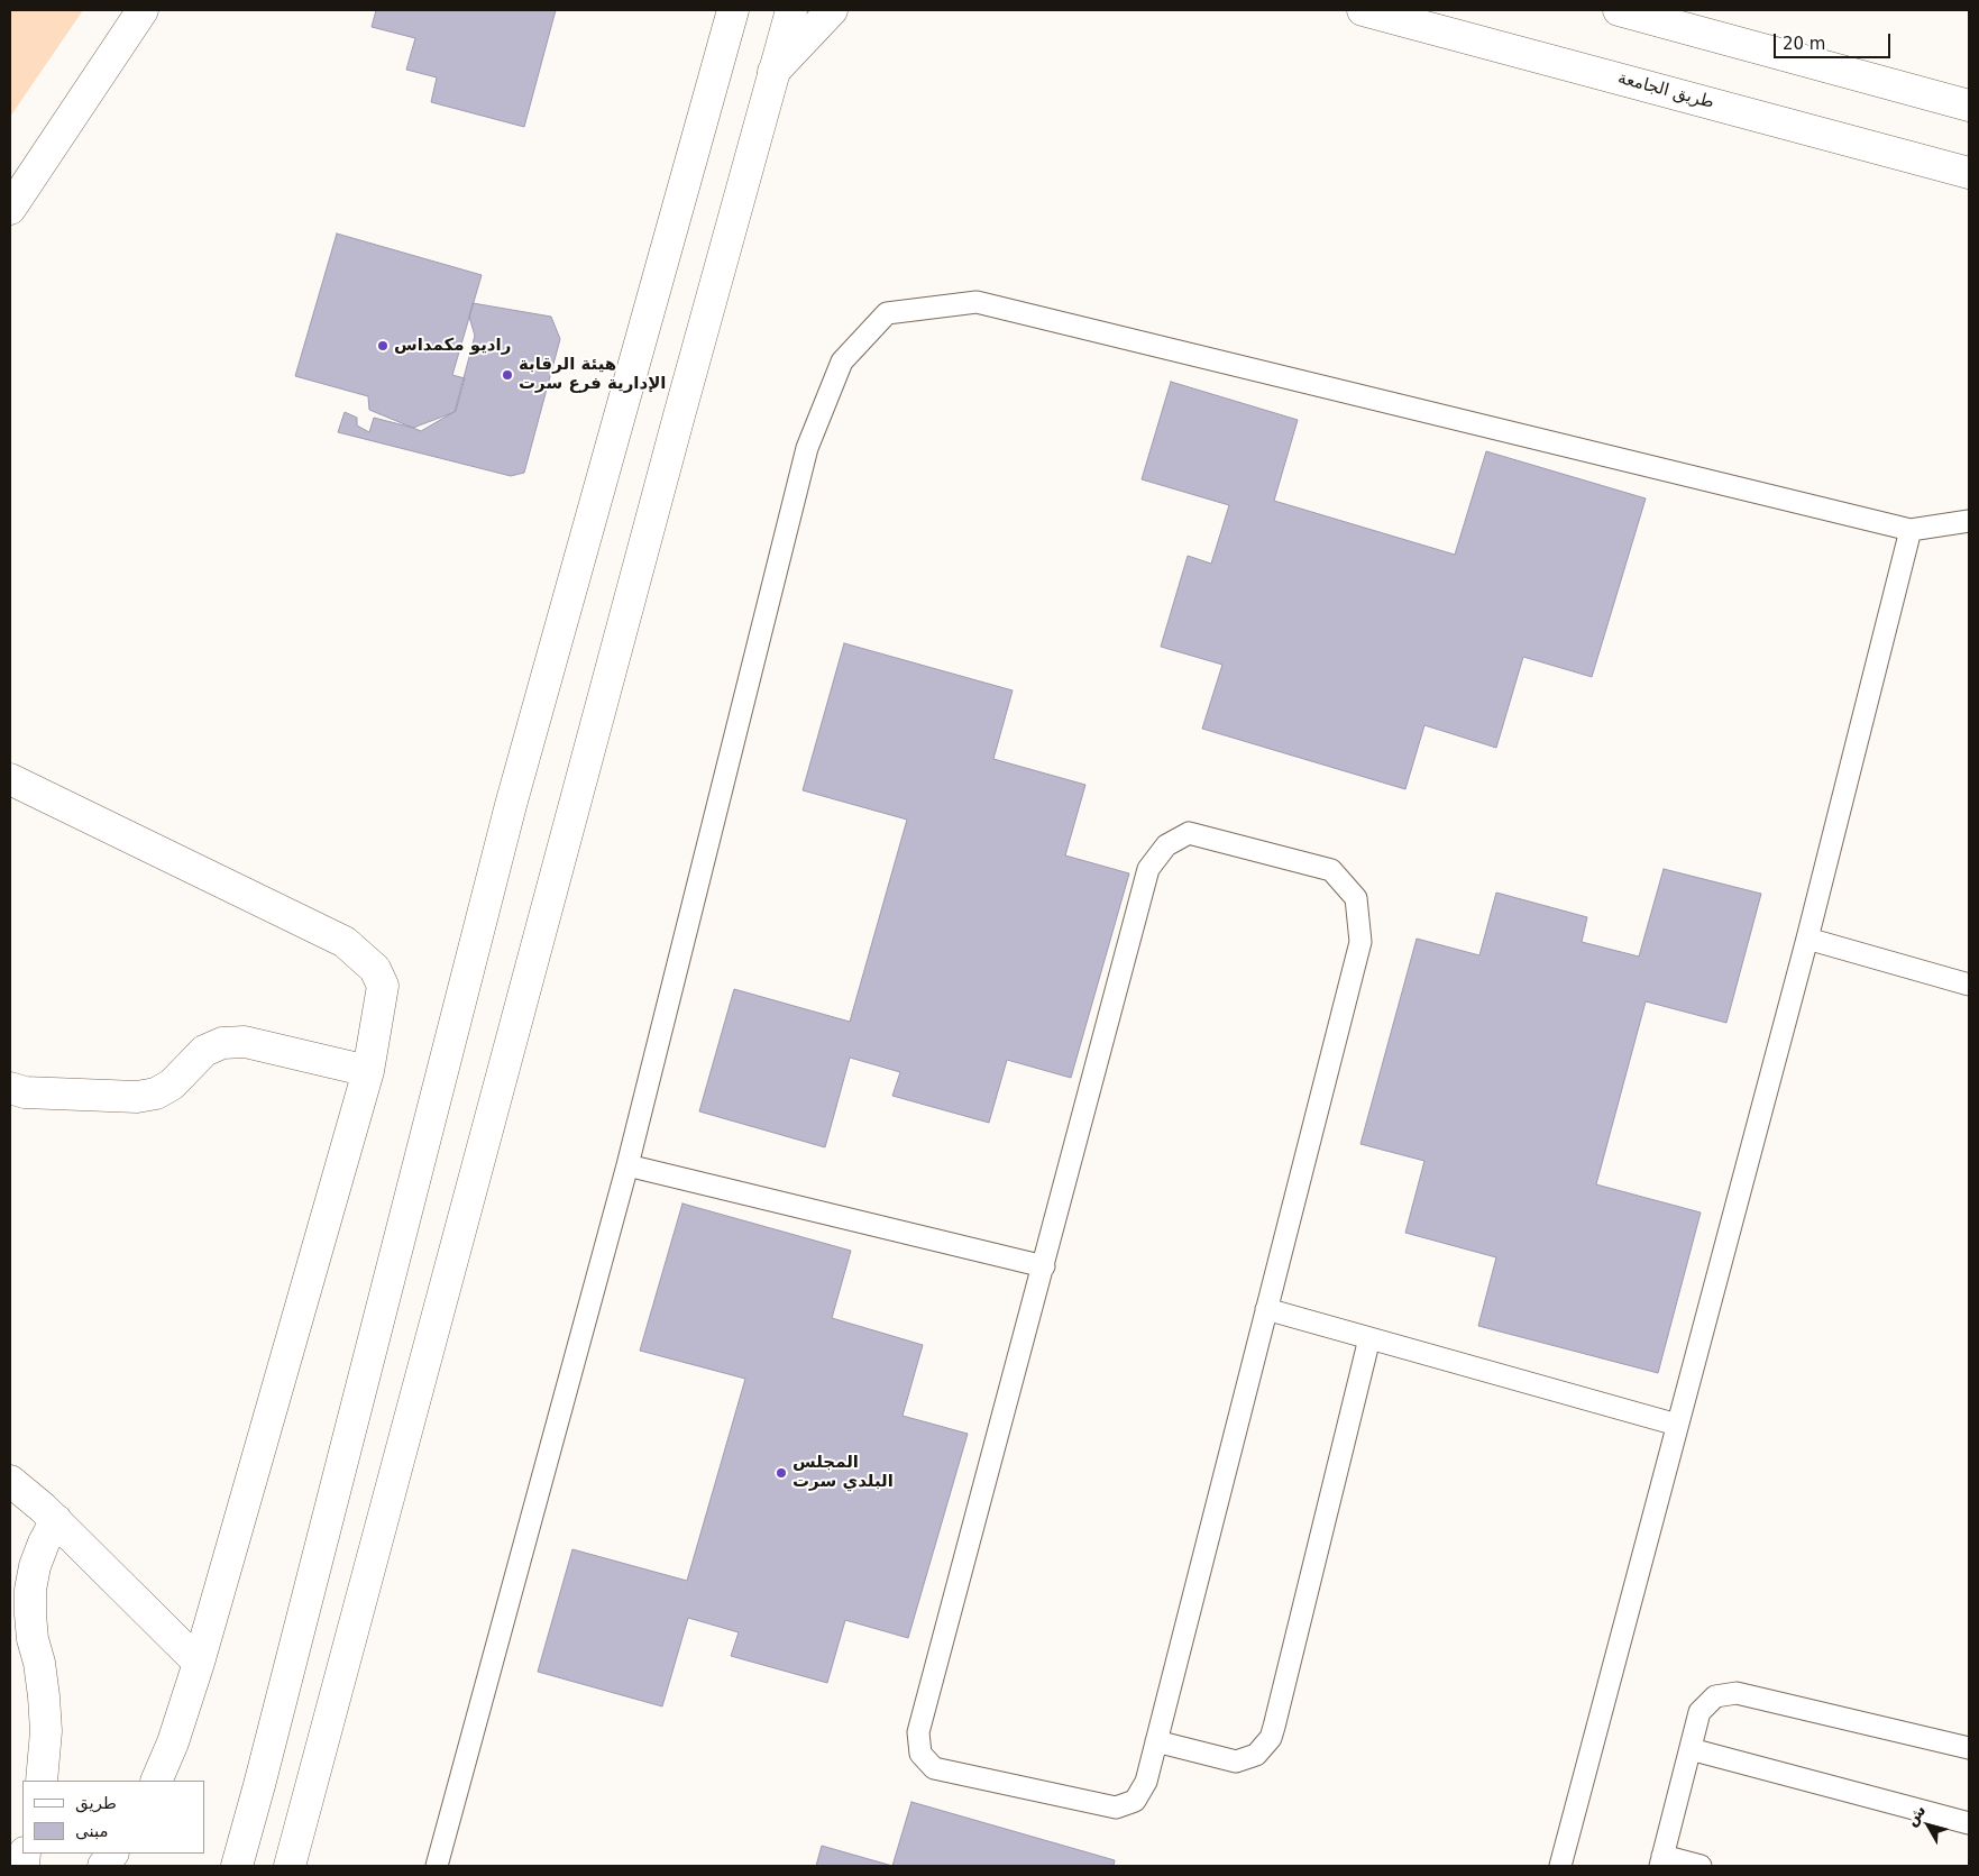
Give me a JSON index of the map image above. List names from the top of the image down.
{
  "streets": {
    "main road": ["طريق الجامعة"]
  },
  "places": ["راديو مكمداس", "هيئة الرقابة الإدارية فرع سرت", "المجلس البلدي سرت"],
  "legend": ["طريق", "مبنى"],
  "scale_bar": "20 m",
  "north": "top left"
}
